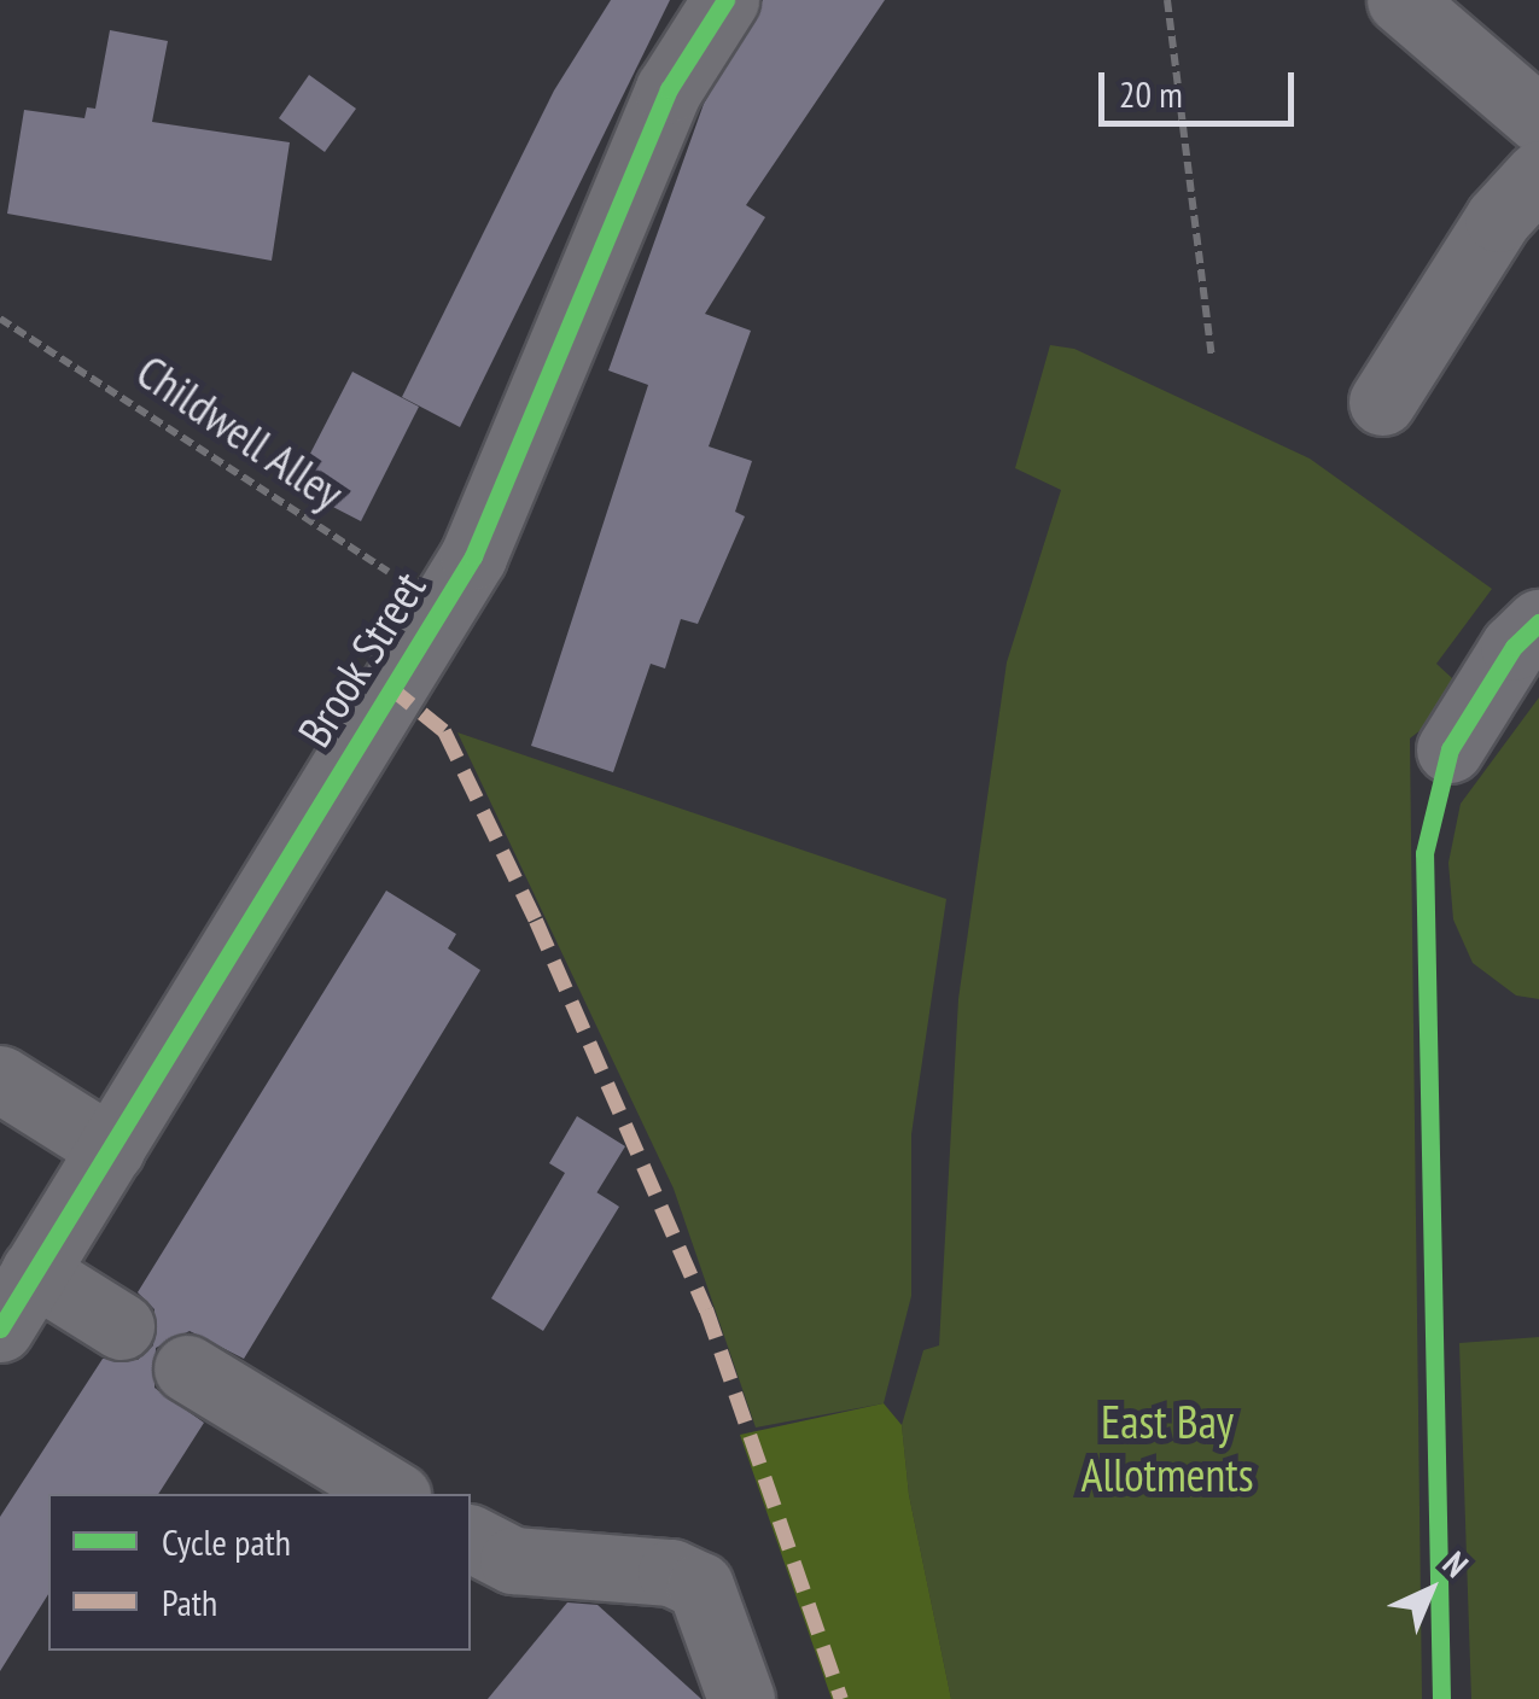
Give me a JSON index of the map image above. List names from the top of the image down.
{
  "streets": {
    "street": ["Brook Street"],
    "path": ["Childwell Alley"]
  },
  "crossings": [
    ["Childwell Alley", "Brook Street"]
  ],
  "parks": ["East Bay Allotments"],
  "legend": ["Cycle path", "Path"],
  "scale_bar": "20 m",
  "north": "top right"
}
